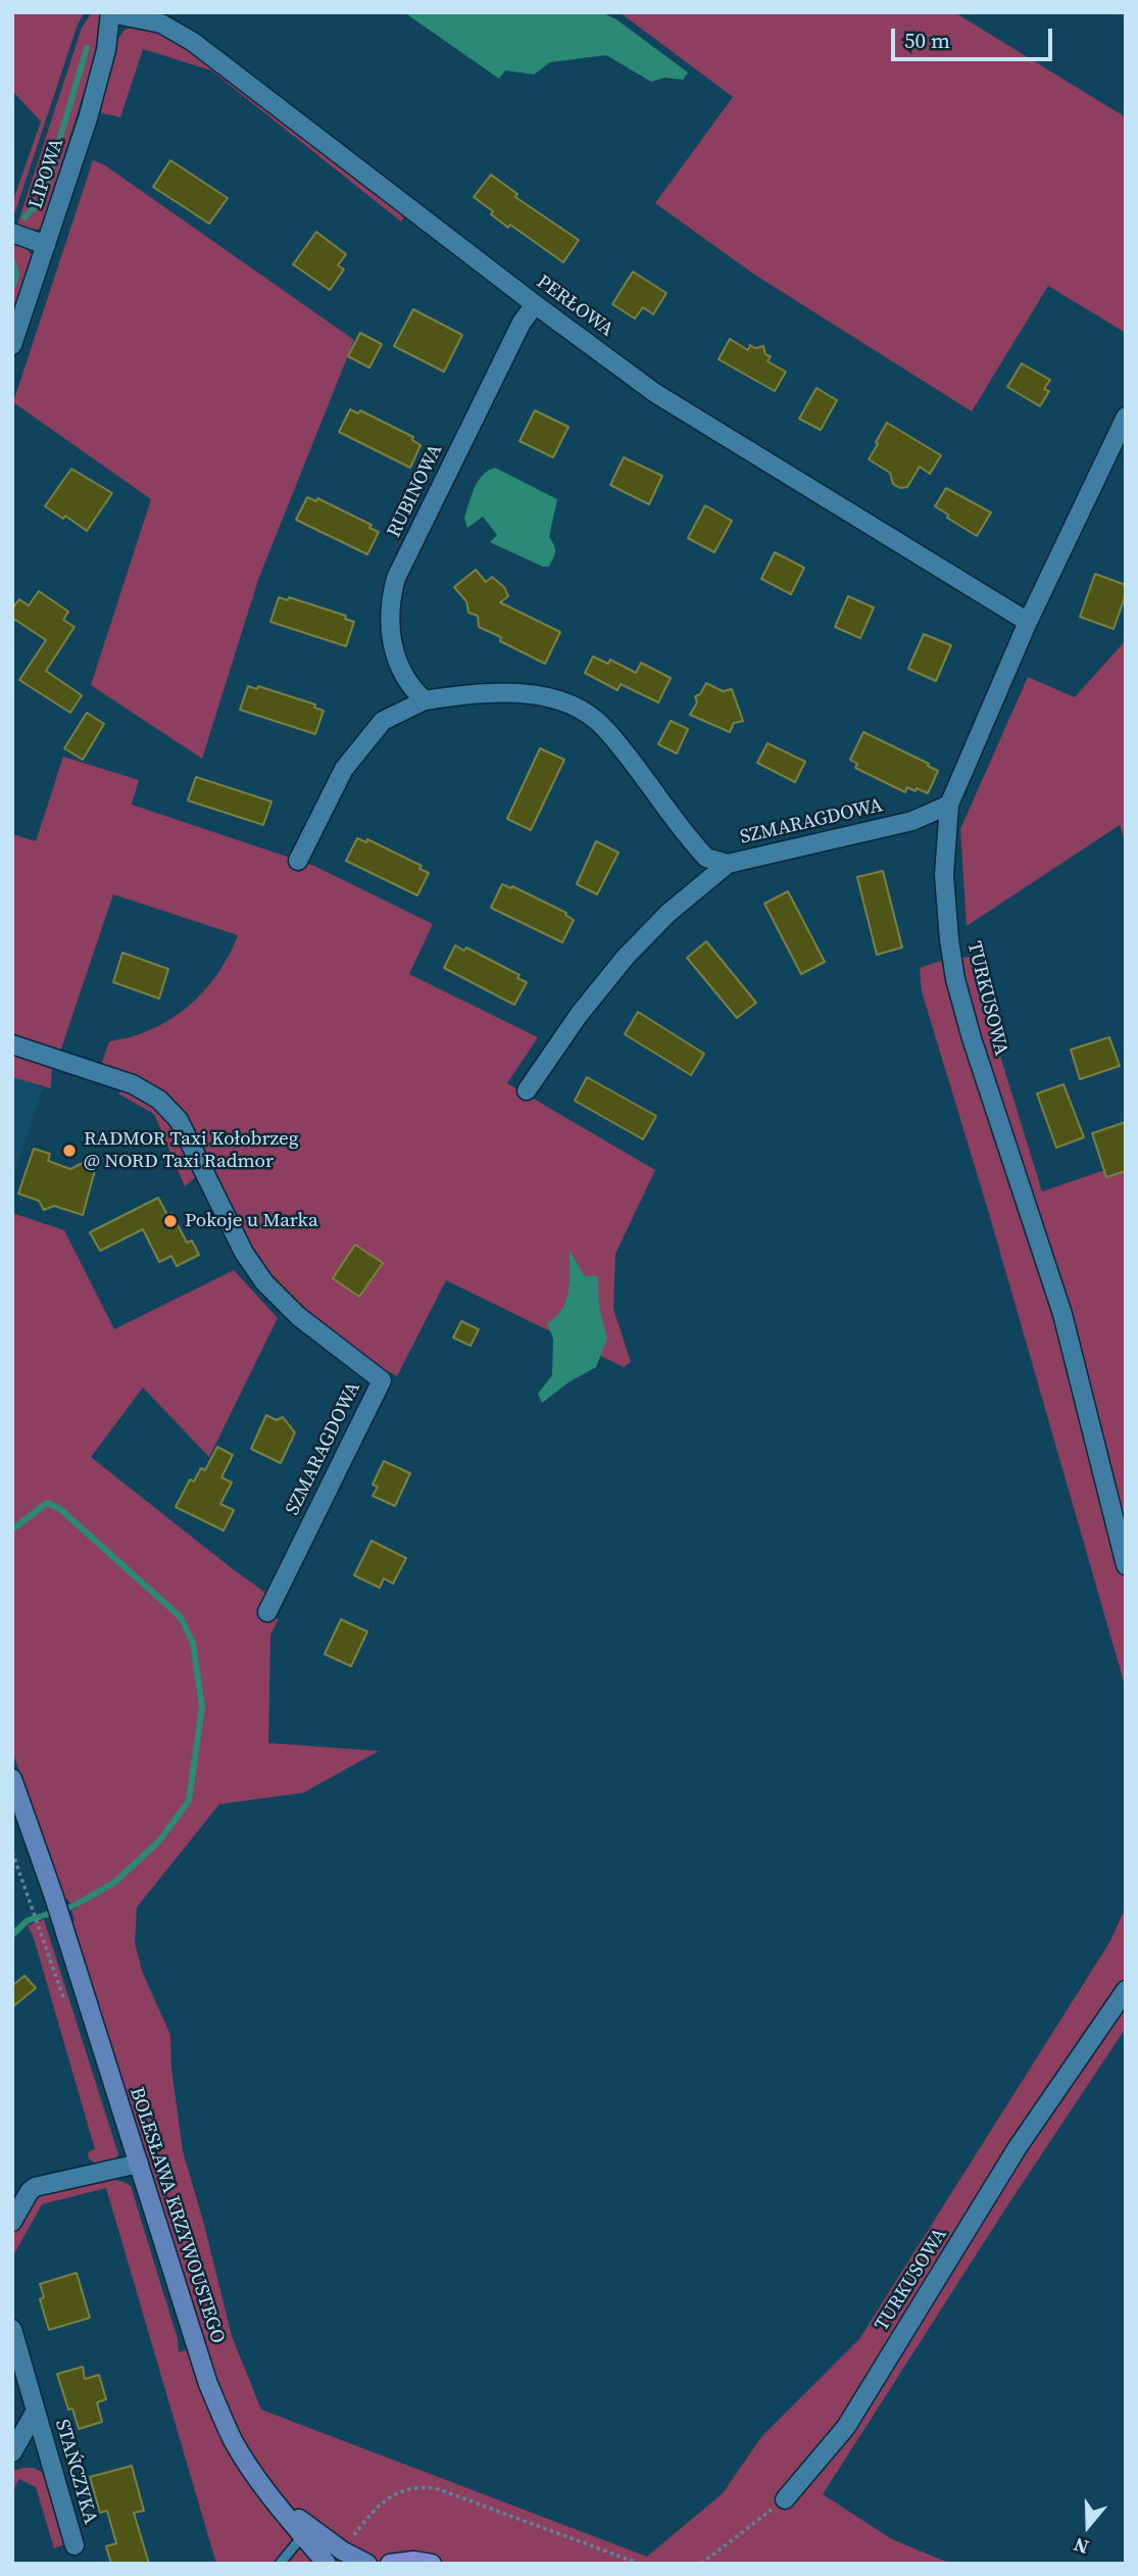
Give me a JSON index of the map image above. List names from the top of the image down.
{
  "streets": {
    "main road": ["BOLESŁAWA KRZYWOUSTEGO"],
    "street": [
      "LIPOWA",
      "PERŁOWA",
      "RUBINOWA",
      "SZMARAGDOWA",
      "TURKUSOWA",
      "STAŃCZYKA"
    ]
  },
  "crossings": [
    ["LIPOWA", "PERŁOWA"],
    ["PERŁOWA", "RUBINOWA"],
    ["PERŁOWA", "TURKUSOWA"],
    ["SZMARAGDOWA", "TURKUSOWA"]
  ],
  "places": ["RADMOR Taxi Kołobrzeg @ NORD Taxi Radmor", "Pokoje u Marka"],
  "scale_bar": "50 m",
  "north": "bottom"
}
